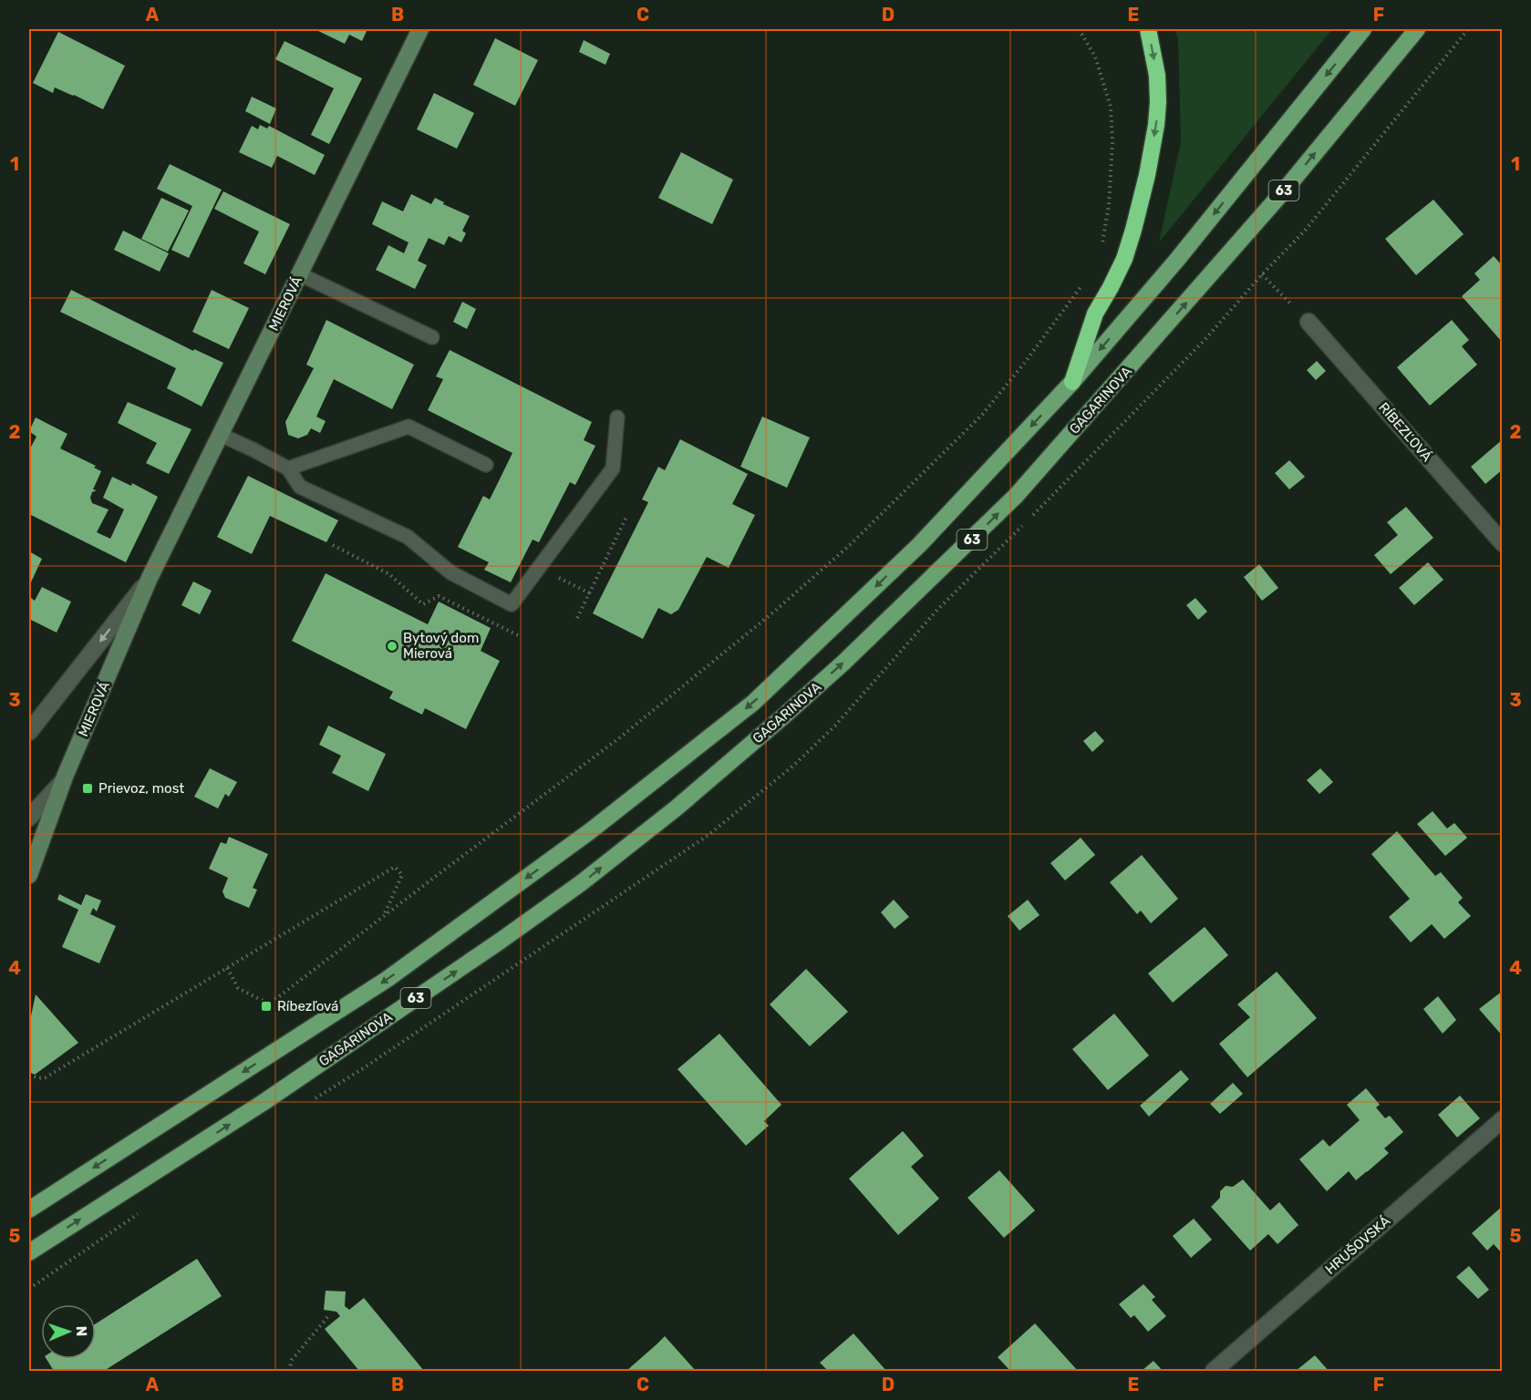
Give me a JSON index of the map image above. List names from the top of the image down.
{
  "streets": {
    "main road": ["63", "GAGARINOVA"],
    "street": ["MIEROVÁ", "RÍBEZĽOVÁ", "HRUŠOVSKÁ"]
  },
  "places": {
    "other": ["Bytový dom Mierová"],
    "transit": ["Prievoz, most", "Ríbezľová"]
  },
  "north": "right",
  "grid": {
    "columns": [
      "A",
      "B",
      "C",
      "D",
      "E",
      "F"
    ],
    "rows": [
      "1",
      "2",
      "3",
      "4",
      "5"
    ]
  }
}
